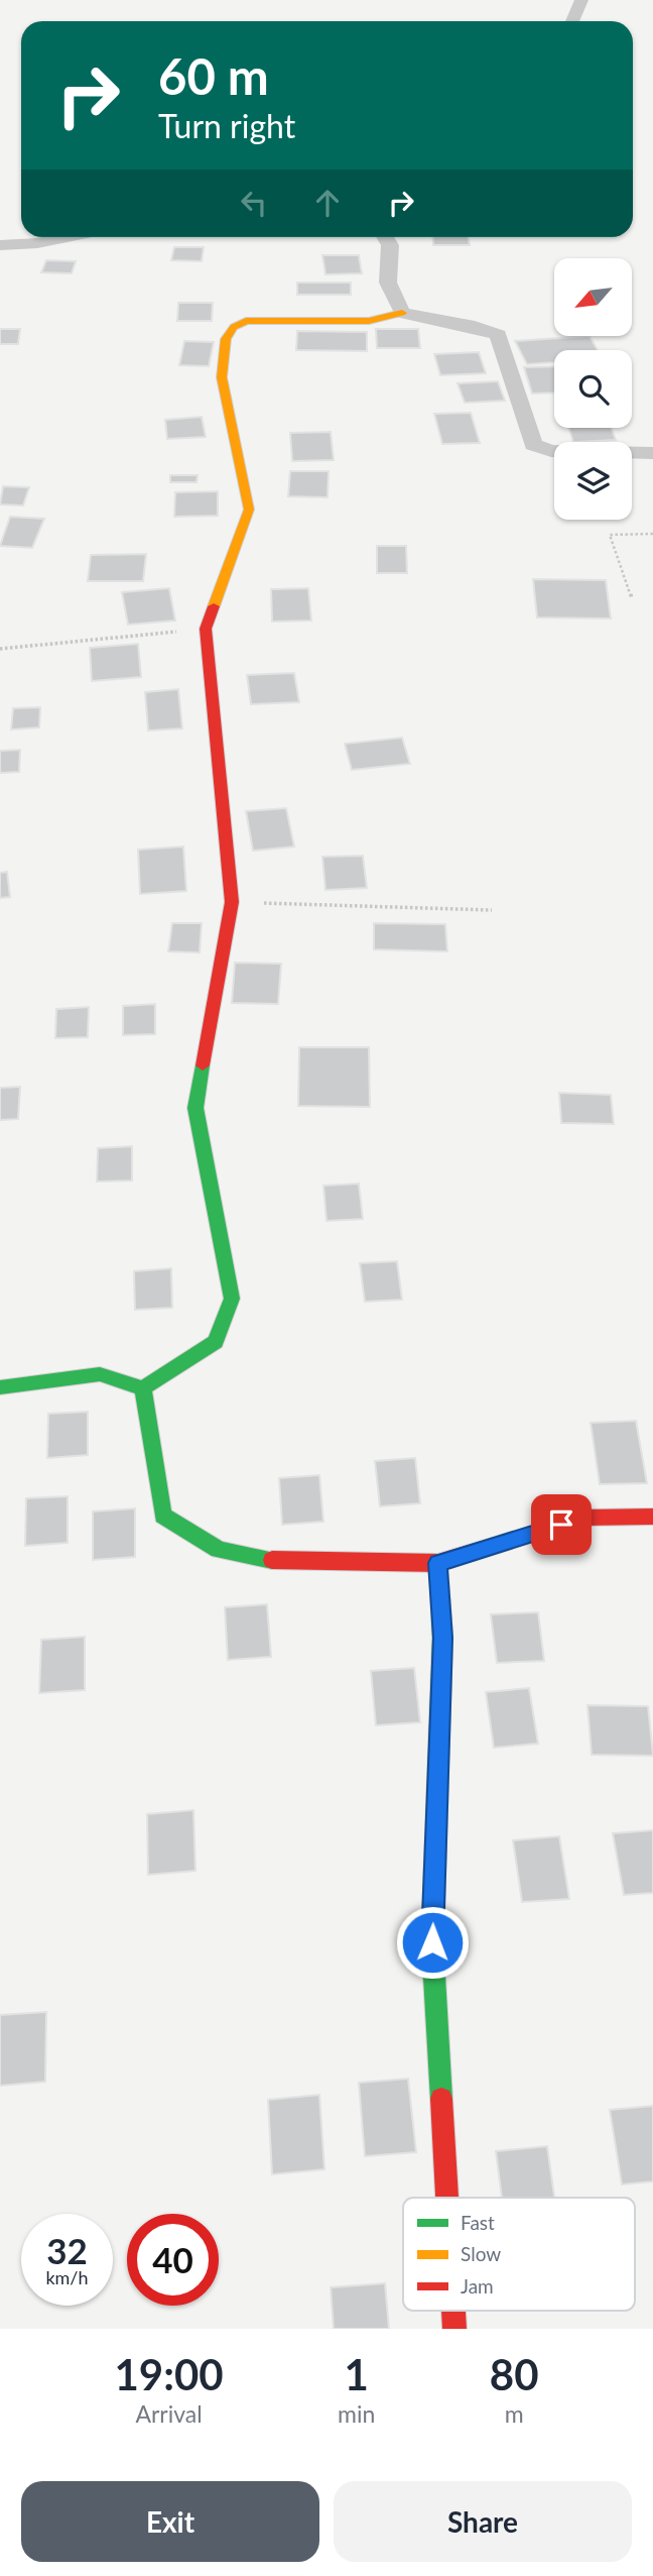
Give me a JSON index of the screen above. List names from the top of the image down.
{
  "legend": ["Fast", "Slow", "Jam"],
  "north": "bottom left",
  "page": {
    "turn": ["60 m", "Turn right"],
    "speed": "32 km/h",
    "limit": "40",
    "eta": [
      "19:00",
      "Arrival",
      "1",
      "min",
      "80",
      "m"
    ],
    "buttons": ["Exit", "Share"]
  }
}
